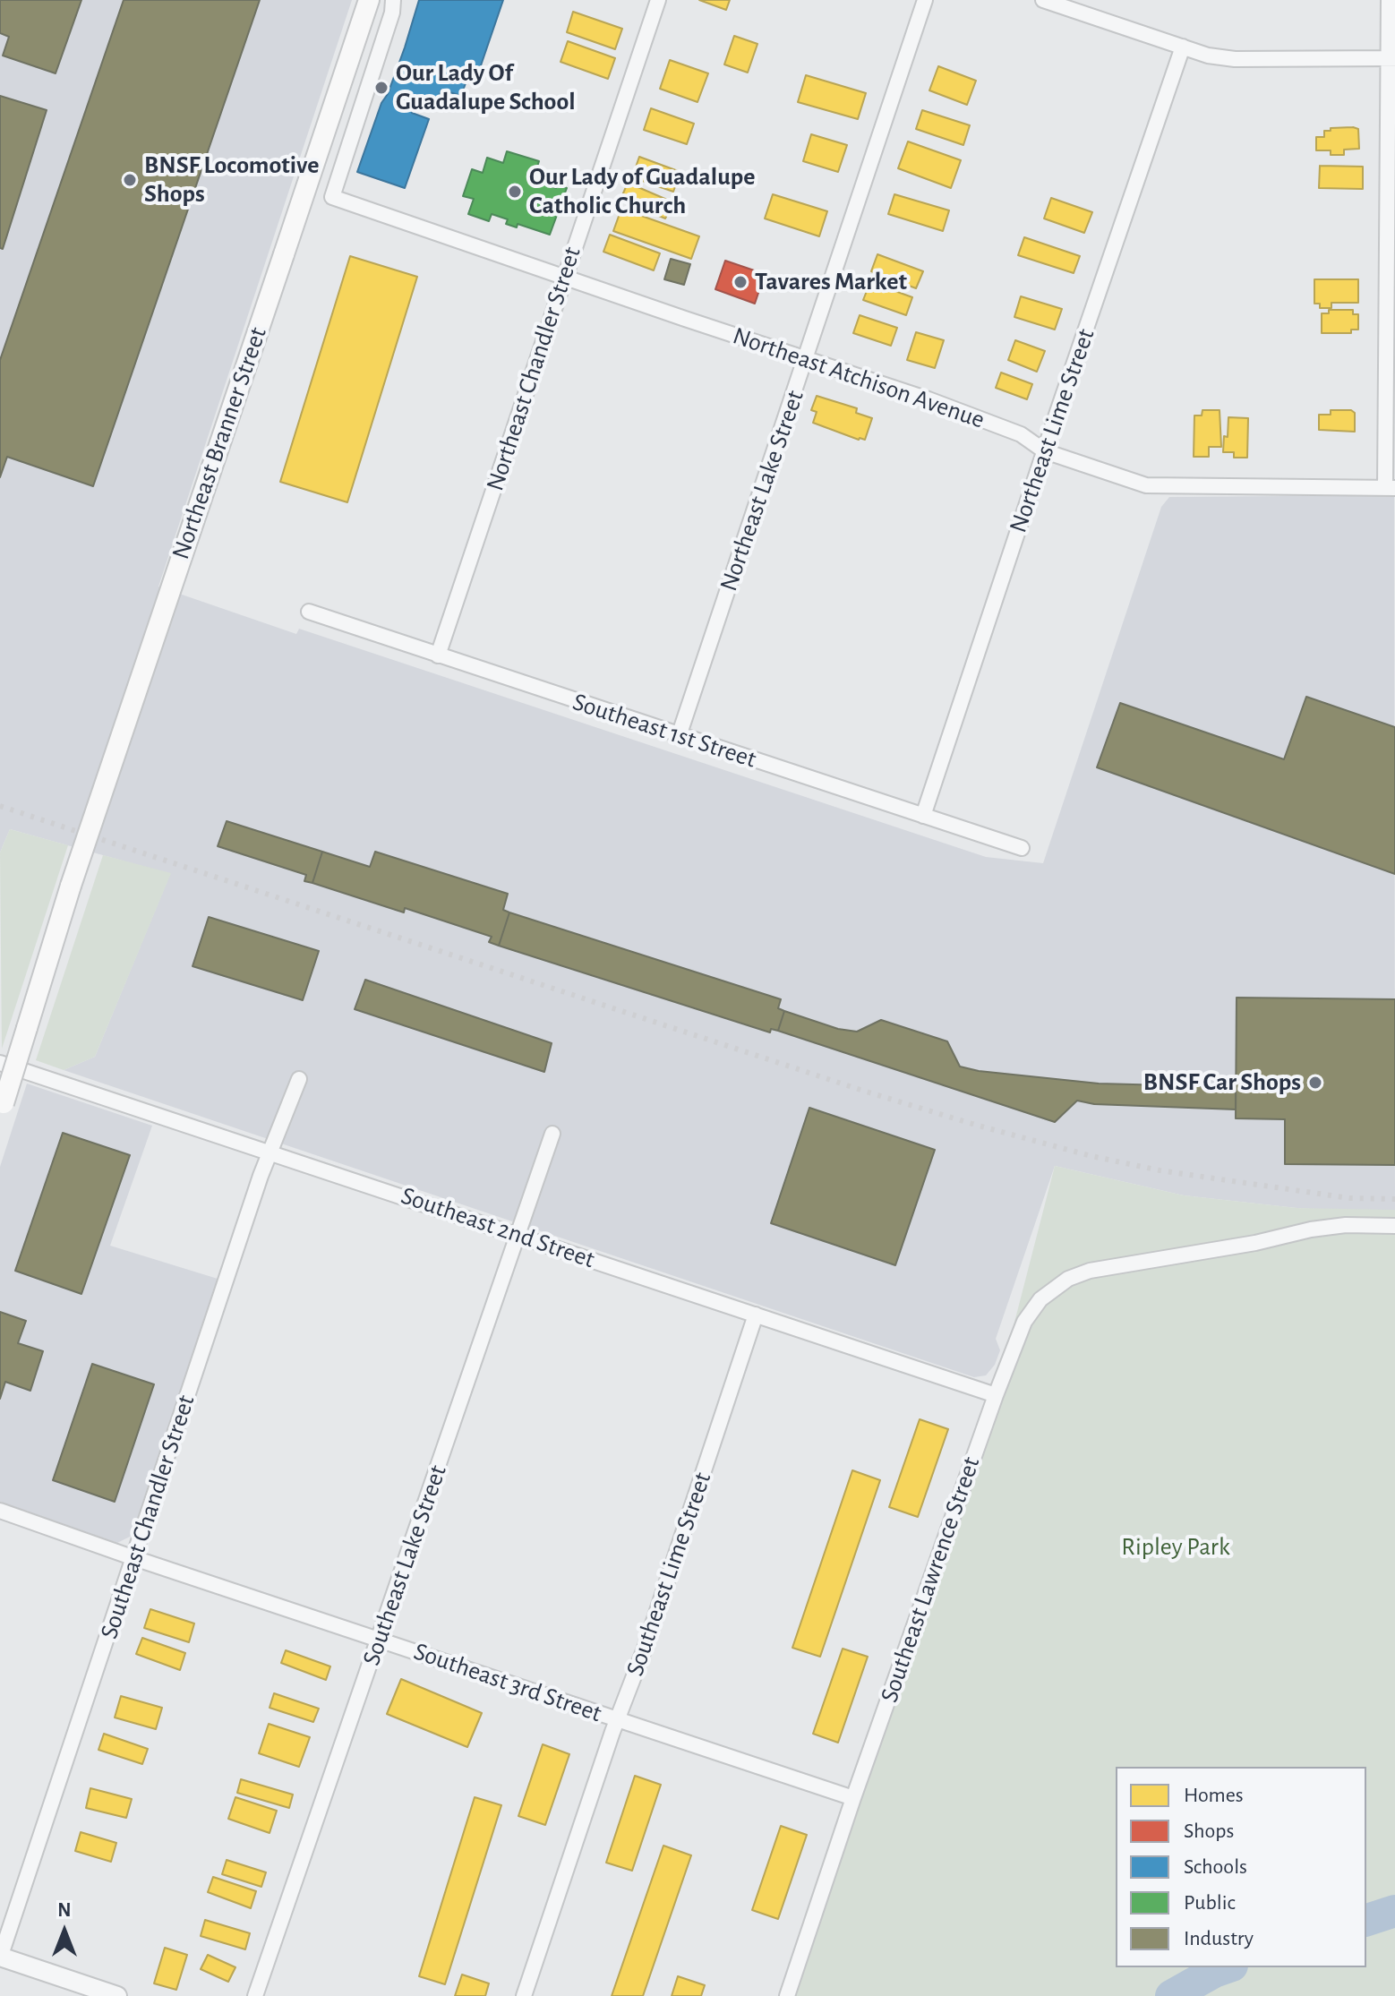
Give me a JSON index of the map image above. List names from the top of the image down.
{
  "streets": {
    "main road": ["Northeast Branner Street"],
    "street": [
      "Northeast Chandler Street",
      "Northeast Atchison Avenue",
      "Northeast Lime Street",
      "Northeast Lake Street",
      "Southeast 1st Street",
      "Southeast 2nd Street",
      "Southeast Chandler Street",
      "Southeast Lake Street",
      "Southeast Lime Street",
      "Southeast Lawrence Street",
      "Southeast 3rd Street"
    ]
  },
  "crossings": [
    ["Northeast Chandler Street", "Northeast Atchison Avenue"],
    ["Northeast Chandler Street", "Southeast 1st Street"],
    ["Northeast Atchison Avenue", "Northeast Lime Street"],
    ["Northeast Atchison Avenue", "Northeast Lake Street"],
    ["Northeast Lime Street", "Southeast 1st Street"],
    ["Northeast Lake Street", "Southeast 1st Street"],
    ["Southeast 2nd Street", "Southeast Chandler Street"],
    ["Southeast 2nd Street", "Southeast Lake Street"],
    ["Southeast 2nd Street", "Southeast Lime Street"],
    ["Southeast 2nd Street", "Southeast Lawrence Street"],
    ["Southeast Chandler Street", "Southeast 3rd Street"],
    ["Southeast Lake Street", "Southeast 3rd Street"],
    ["Southeast Lime Street", "Southeast 3rd Street"],
    ["Southeast Lawrence Street", "Southeast 3rd Street"]
  ],
  "parks": ["Ripley Park"],
  "places": [
    "Our Lady Of Guadalupe School",
    "BNSF Locomotive Shops",
    "Our Lady of Guadalupe Catholic Church",
    "Tavares Market",
    "BNSF Car Shops"
  ],
  "legend": [
    "Homes",
    "Shops",
    "Schools",
    "Public",
    "Industry"
  ],
  "north": "top"
}
